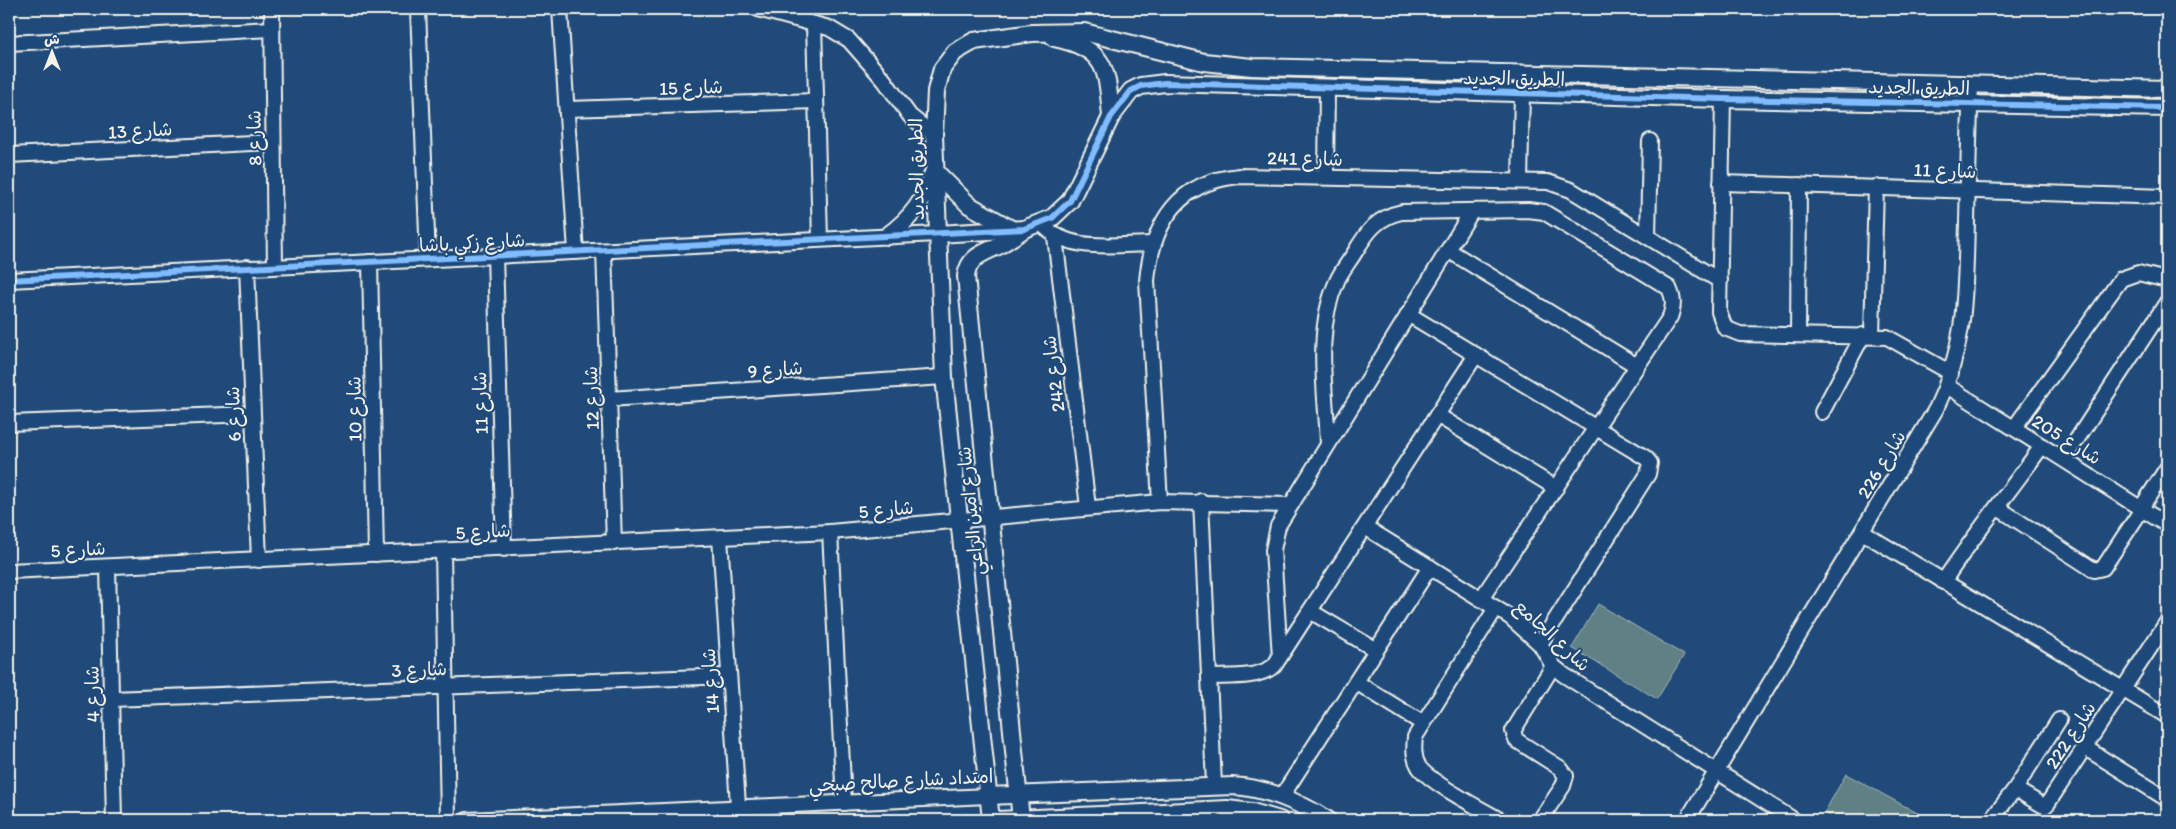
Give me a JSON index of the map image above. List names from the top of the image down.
{
  "streets": {
    "street": [
      "الطريق الجديد",
      "شارع 15",
      "شارع 13",
      "شارع 8",
      "شارع 241",
      "شارع 11",
      "شارع زكي باشا",
      "شارع 9",
      "شارع 242",
      "شارع 12",
      "شارع 10",
      "شارع 6",
      "شارع 205",
      "شارع 226",
      "شارع 5",
      "شارع امين الراعي",
      "شارع الجامع",
      "شارع 3",
      "شارع 14",
      "شارع 4",
      "شارع 222",
      "امتداد شارع صالح صبحي"
    ]
  },
  "crossings": [
    ["الطريق الجديد", "شارع زكي باشا"],
    ["الطريق الجديد", "شارع 205"],
    ["الطريق الجديد", "شارع 226"],
    ["الطريق الجديد", "شارع امين الراعي"],
    ["شارع 13", "شارع 8"],
    ["شارع 8", "شارع زكي باشا"],
    ["شارع 241", "شارع 205"],
    ["شارع 241", "شارع 5"],
    ["شارع 11", "شارع زكي باشا"],
    ["شارع 11", "شارع 205"],
    ["شارع 11", "شارع 226"],
    ["شارع 11", "شارع 5"],
    ["شارع زكي باشا", "شارع 12"],
    ["شارع زكي باشا", "شارع 10"],
    ["شارع زكي باشا", "شارع 6"],
    ["شارع زكي باشا", "شارع امين الراعي"],
    ["شارع 9", "شارع 12"],
    ["شارع 9", "شارع امين الراعي"],
    ["شارع 242", "شارع 5"],
    ["شارع 12", "شارع 5"],
    ["شارع 10", "شارع 5"],
    ["شارع 6", "شارع 5"],
    ["شارع 205", "شارع 226"],
    ["شارع 226", "شارع الجامع"],
    ["شارع 5", "شارع امين الراعي"],
    ["شارع 5", "شارع 14"],
    ["شارع 5", "شارع 4"],
    ["شارع امين الراعي", "امتداد شارع صالح صبحي"],
    ["شارع 3", "شارع 14"],
    ["شارع 3", "شارع 4"],
    ["شارع 14", "امتداد شارع صالح صبحي"]
  ],
  "north": "top"
}
